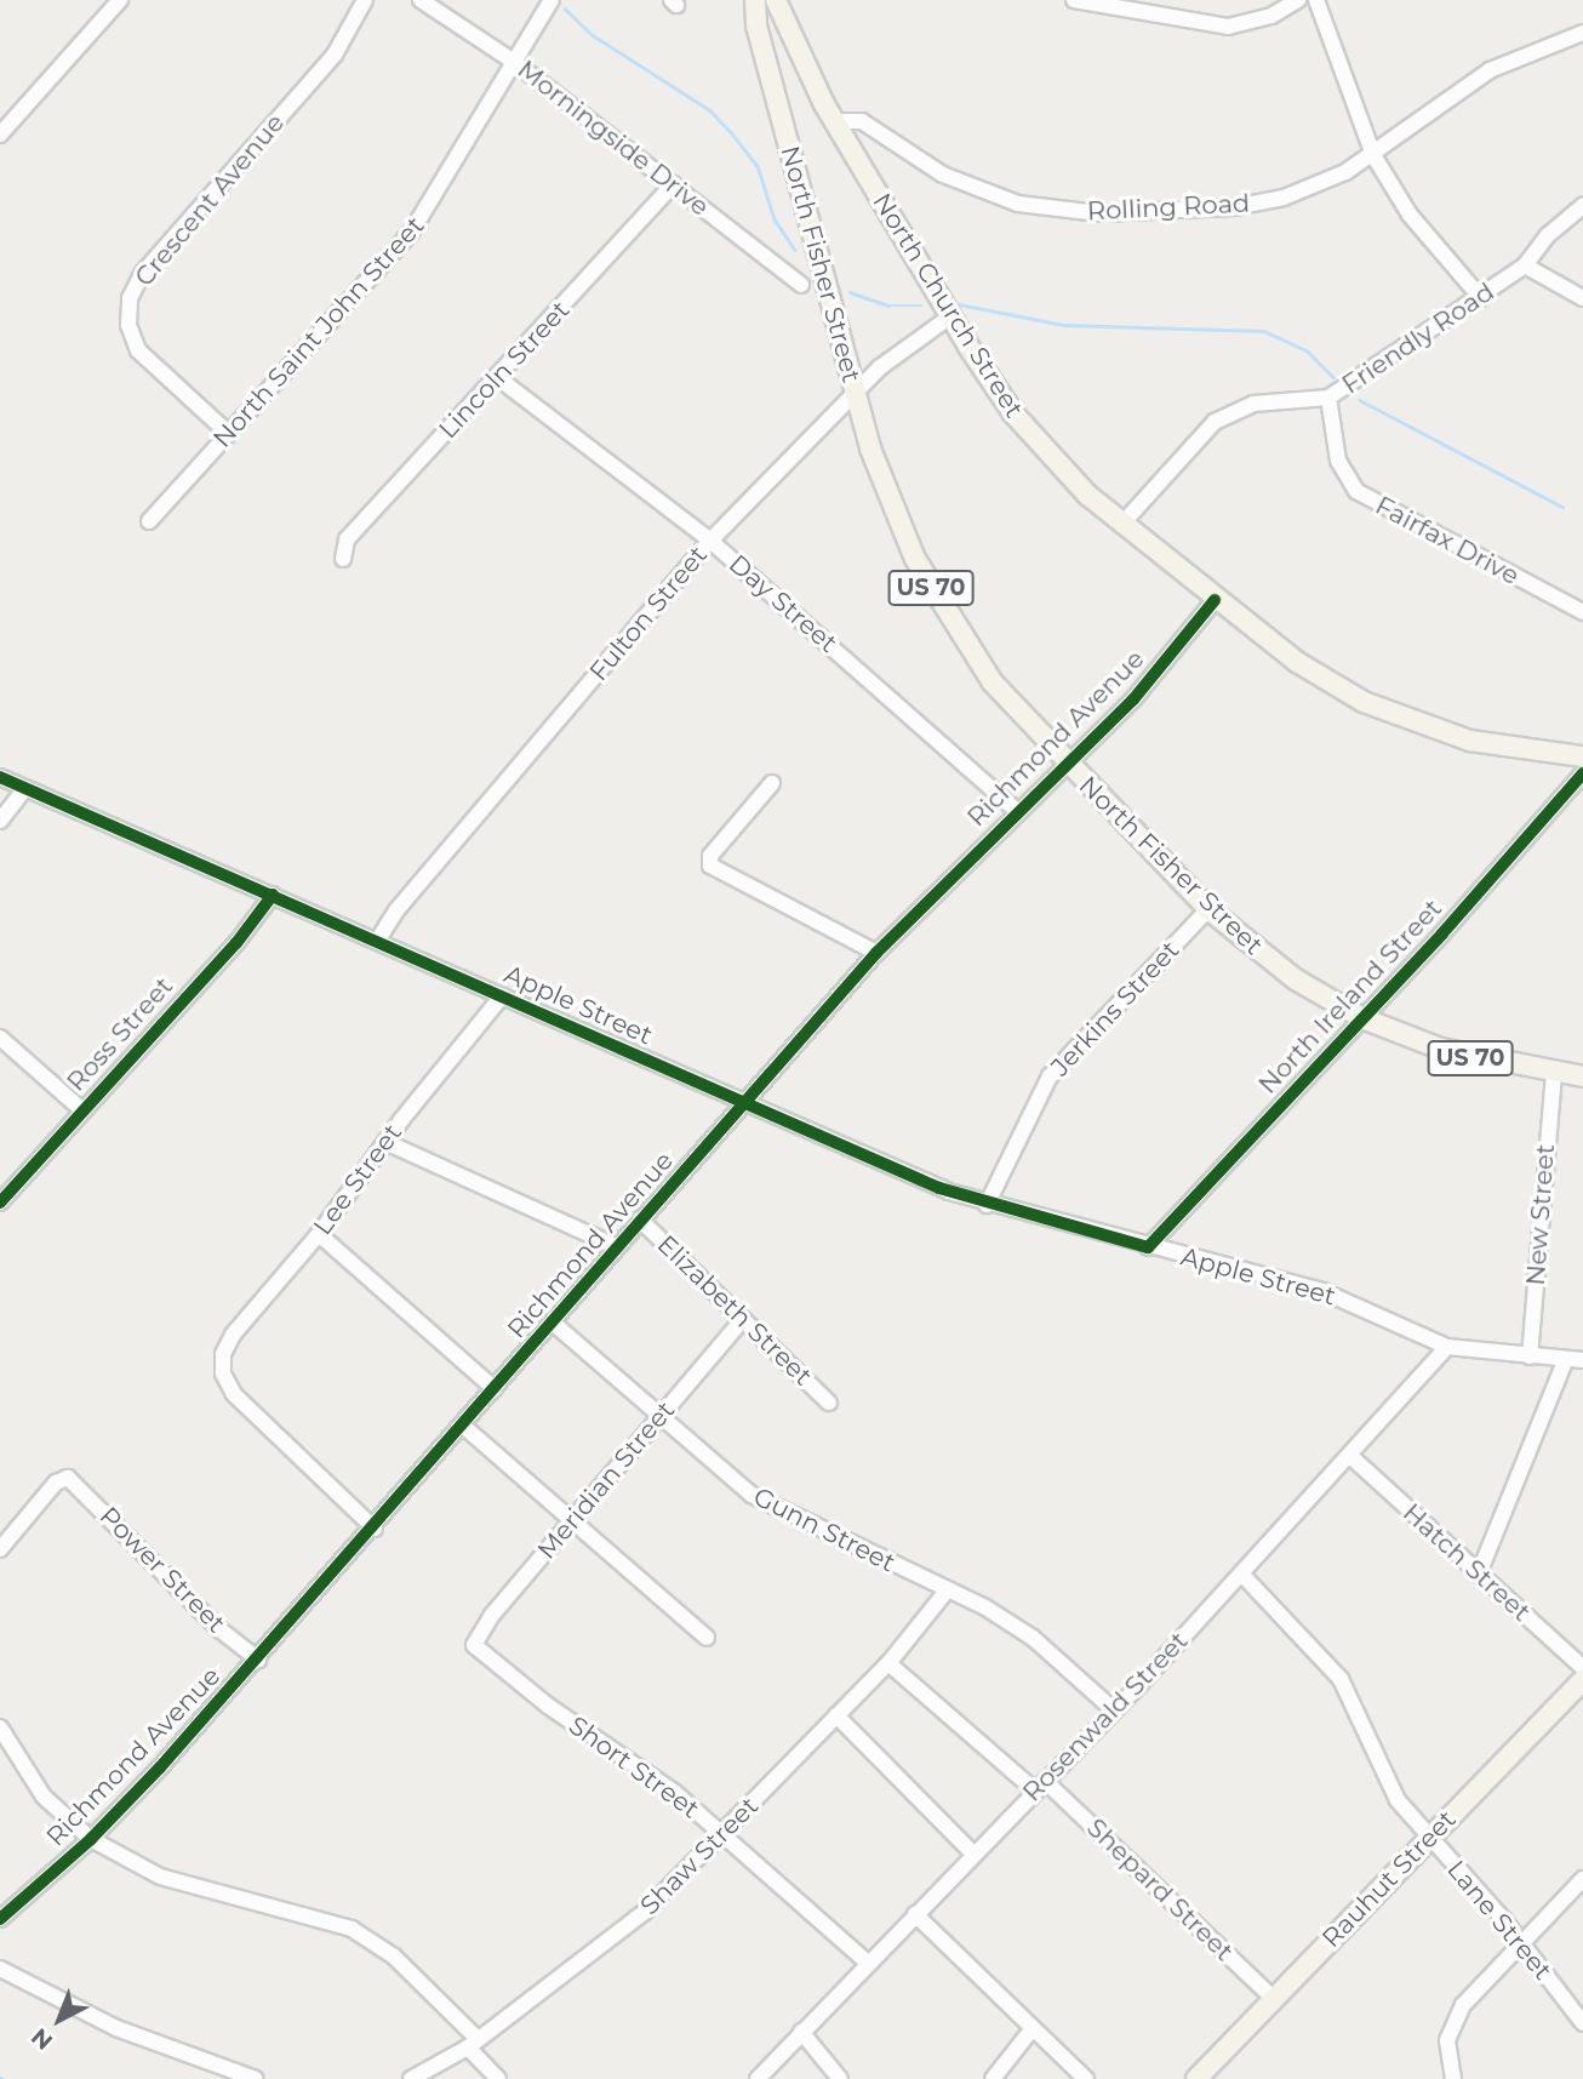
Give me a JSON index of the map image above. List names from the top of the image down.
{
  "streets": {
    "main road": [
      "North Fisher Street",
      "North Church Street",
      "US 70",
      "Rauhut Street"
    ],
    "street": [
      "Morningside Drive",
      "Crescent Avenue",
      "Rolling Road",
      "North Saint John Street",
      "Friendly Road",
      "Lincoln Street",
      "Fairfax Drive",
      "Day Street",
      "Fulton Street",
      "Richmond Avenue",
      "North Ireland Street",
      "Apple Street",
      "Jerkins Street",
      "Ross Street",
      "Lee Street",
      "New Street",
      "Elizabeth Street",
      "Meridian Street",
      "Gunn Street",
      "Hatch Street",
      "Power Street",
      "Rosenwald Street",
      "Short Street",
      "Shaw Street",
      "Shepard Street",
      "Lane Street"
    ]
  },
  "crossings": [
    ["Morningside Drive", "North Saint John Street"],
    ["Morningside Drive", "Lincoln Street"],
    ["Crescent Avenue", "North Saint John Street"],
    ["Rolling Road", "North Church Street"],
    ["North Fisher Street", "Fulton Street"],
    ["North Fisher Street", "Richmond Avenue"],
    ["North Fisher Street", "North Ireland Street"],
    ["North Fisher Street", "Jerkins Street"],
    ["North Fisher Street", "New Street"],
    ["North Church Street", "Friendly Road"],
    ["North Church Street", "Fulton Street"],
    ["North Church Street", "Richmond Avenue"],
    ["Friendly Road", "Fairfax Drive"],
    ["Lincoln Street", "Day Street"],
    ["Day Street", "Fulton Street"],
    ["Day Street", "Richmond Avenue"],
    ["Fulton Street", "Apple Street"],
    ["Richmond Avenue", "Apple Street"],
    ["Richmond Avenue", "Lee Street"],
    ["Richmond Avenue", "Elizabeth Street"],
    ["Richmond Avenue", "Gunn Street"],
    ["Richmond Avenue", "Power Street"],
    ["North Ireland Street", "Apple Street"],
    ["Apple Street", "Jerkins Street"],
    ["Apple Street", "Ross Street"],
    ["Apple Street", "Lee Street"],
    ["Apple Street", "New Street"],
    ["Apple Street", "Rosenwald Street"],
    ["Lee Street", "Elizabeth Street"],
    ["Elizabeth Street", "Meridian Street"],
    ["Meridian Street", "Gunn Street"],
    ["Meridian Street", "Short Street"],
    ["Gunn Street", "Rosenwald Street"],
    ["Gunn Street", "Shaw Street"],
    ["Hatch Street", "Rosenwald Street"],
    ["Rosenwald Street", "Short Street"],
    ["Rosenwald Street", "Shepard Street"],
    ["Rosenwald Street", "Lane Street"],
    ["Short Street", "Shaw Street"],
    ["Shaw Street", "Shepard Street"],
    ["Rauhut Street", "Shepard Street"],
    ["Rauhut Street", "Lane Street"]
  ],
  "north": "bottom left"
}
